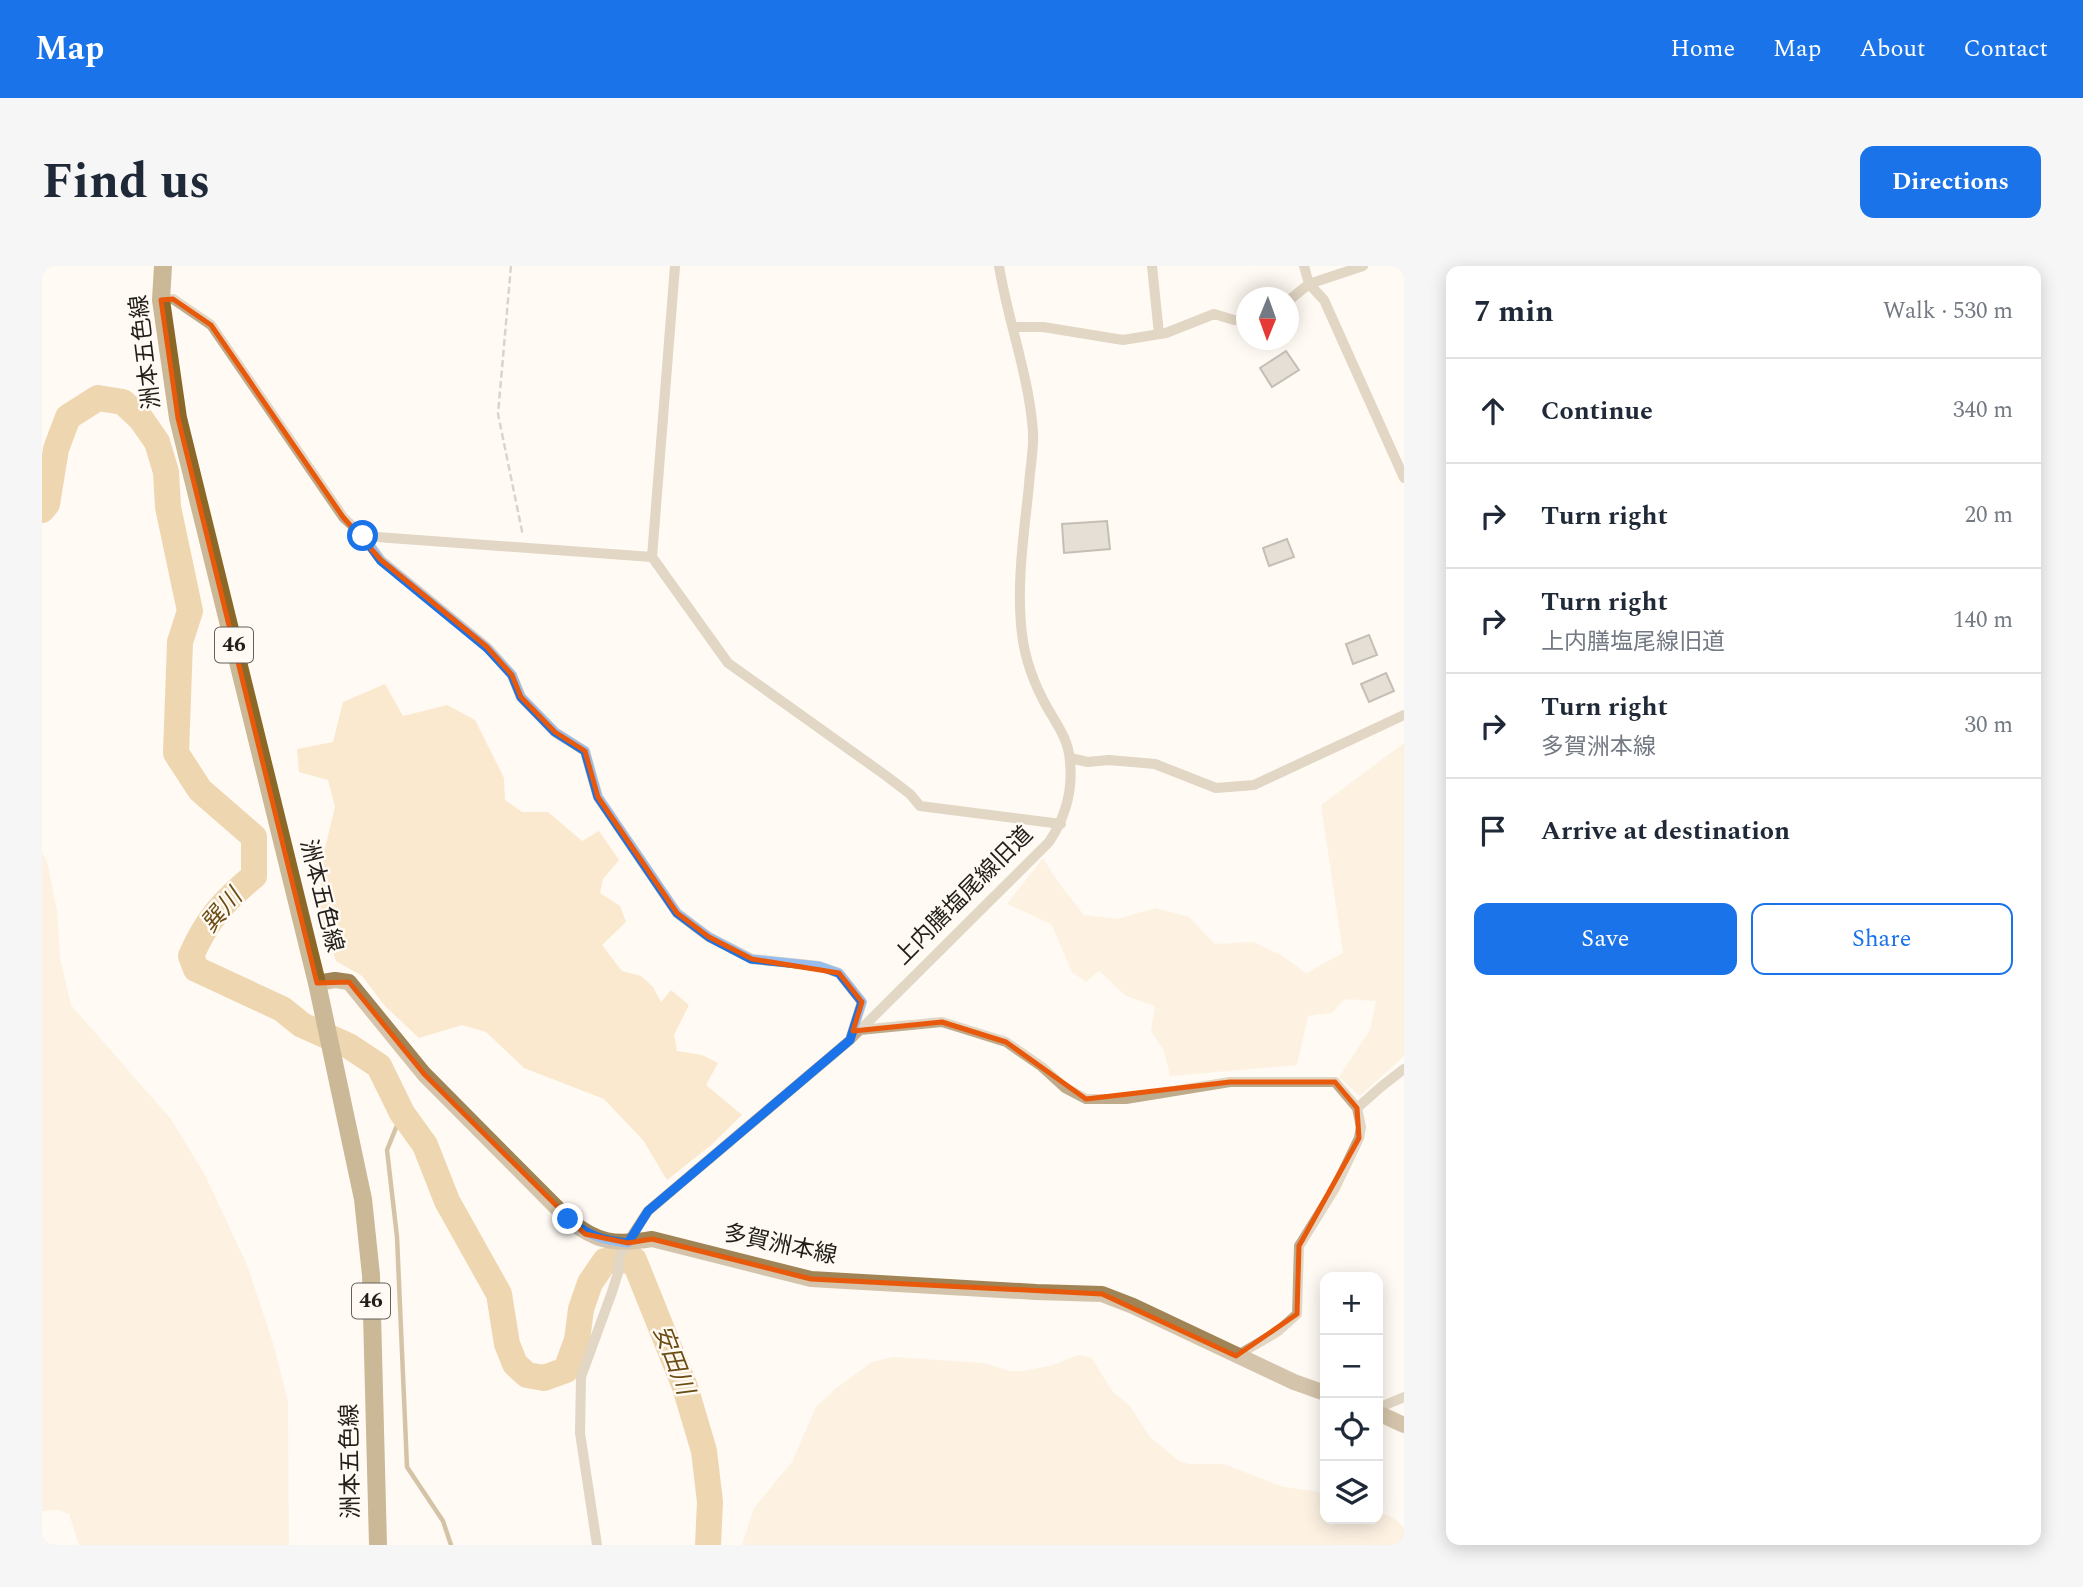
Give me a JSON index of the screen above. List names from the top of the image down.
{
  "streets": {
    "main road": ["洲本五色線", "46", "多賀洲本線"],
    "street": ["上内膳塩尾線旧道"]
  },
  "crossings": [
    ["洲本五色線", "多賀洲本線"],
    ["上内膳塩尾線旧道", "多賀洲本線"]
  ],
  "water": ["巽川", "安田川"],
  "north": "bottom",
  "page": {
    "header": "Map",
    "nav": [
      "Home",
      "Map",
      "About",
      "Contact"
    ],
    "title": "Find us",
    "buttons": [
      "Directions",
      ["Save", "Share"]
    ],
    "heading": ["7 min", "Walk · 530 m"],
    "list": [
      ["Continue", "340 m"],
      ["Turn right", "20 m"],
      ["Turn right", "上内膳塩尾線旧道", "140 m"],
      ["Turn right", "多賀洲本線", "30 m"],
      "Arrive at destination"
    ],
    "map_buttons": ["+", "−"]
  }
}
